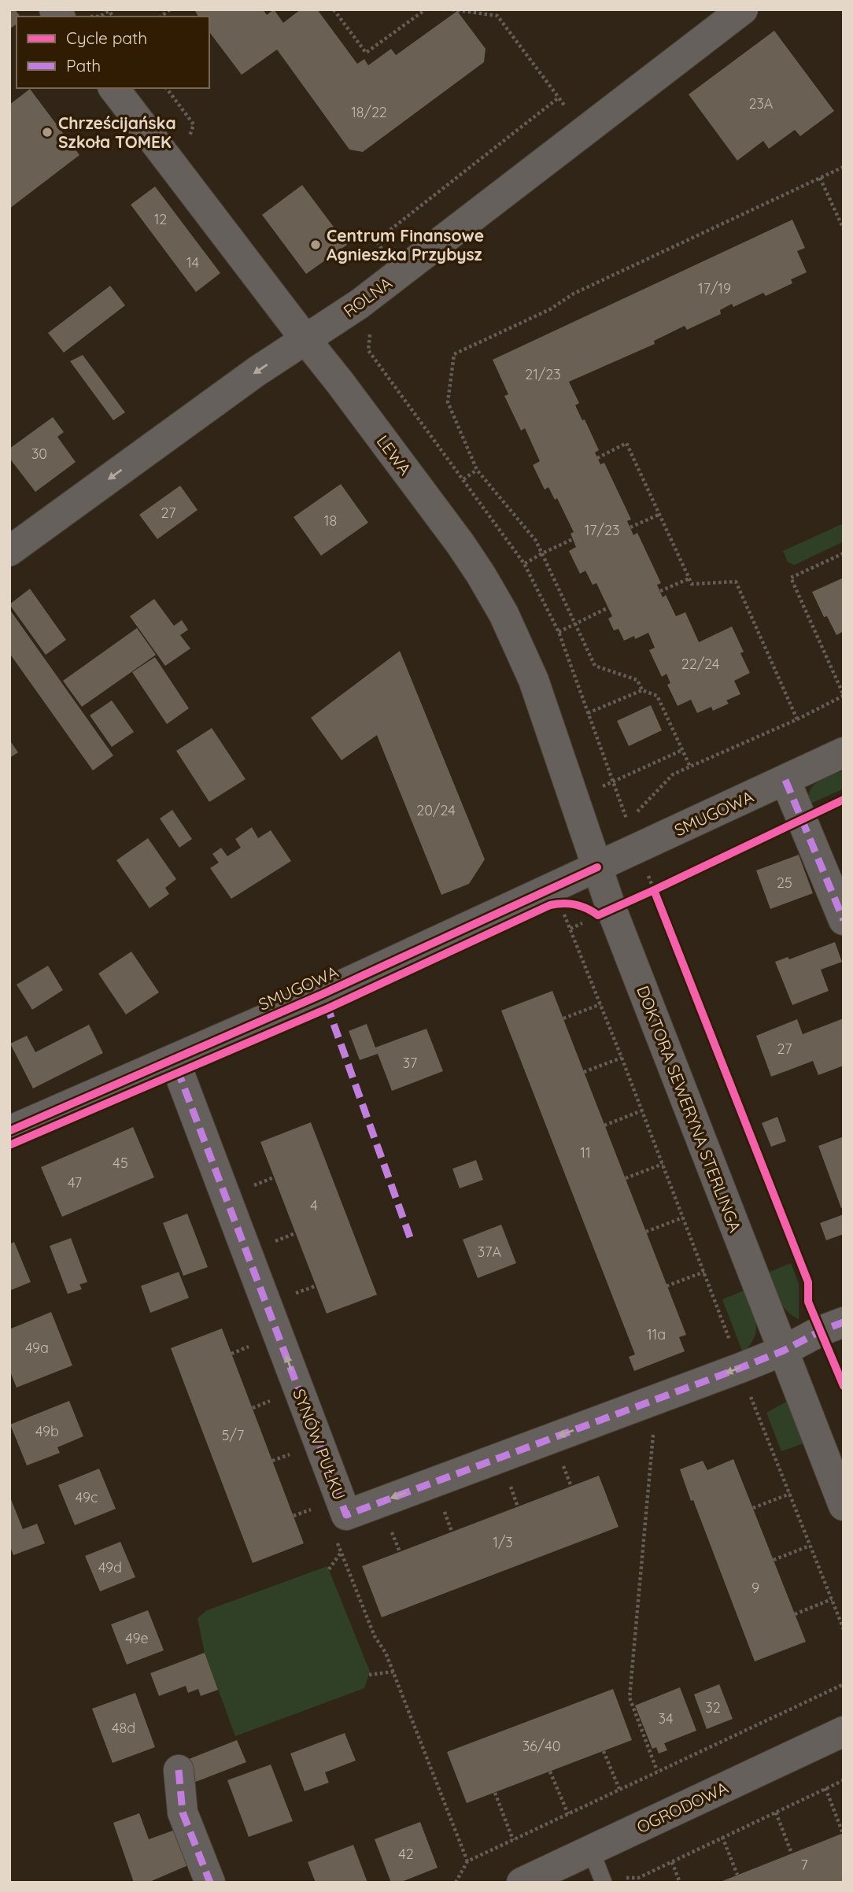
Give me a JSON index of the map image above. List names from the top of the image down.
{
  "streets": {
    "street": [
      "ROLNA",
      "LEWA",
      "SMUGOWA",
      "DOKTORA SEWERYNA STERLINGA",
      "SYNÓW PUŁKU",
      "OGRODOWA"
    ]
  },
  "crossings": [
    ["ROLNA", "LEWA"],
    ["LEWA", "SMUGOWA"],
    ["LEWA", "DOKTORA SEWERYNA STERLINGA"],
    ["SMUGOWA", "DOKTORA SEWERYNA STERLINGA"],
    ["SMUGOWA", "SYNÓW PUŁKU"],
    ["DOKTORA SEWERYNA STERLINGA", "SYNÓW PUŁKU"]
  ],
  "one_way": ["ROLNA"],
  "places": ["Chrześcijańska Szkoła TOMEK", "Centrum Finansowe Agnieszka Przybysz"],
  "house_numbers": [
    "23A",
    "18/22",
    "12",
    "14",
    "17/19",
    "21/23",
    "30",
    "27",
    "18",
    "17/23",
    "22/24",
    "20/24",
    "25",
    "27",
    "37",
    "11",
    "45",
    "47",
    "4",
    "37A",
    "11a",
    "49a",
    "49b",
    "5/7",
    "49c",
    "1/3",
    "49d",
    "9",
    "49e",
    "32",
    "34",
    "48d",
    "36/40",
    "42",
    "7"
  ],
  "legend": ["Cycle path", "Path"]
}
